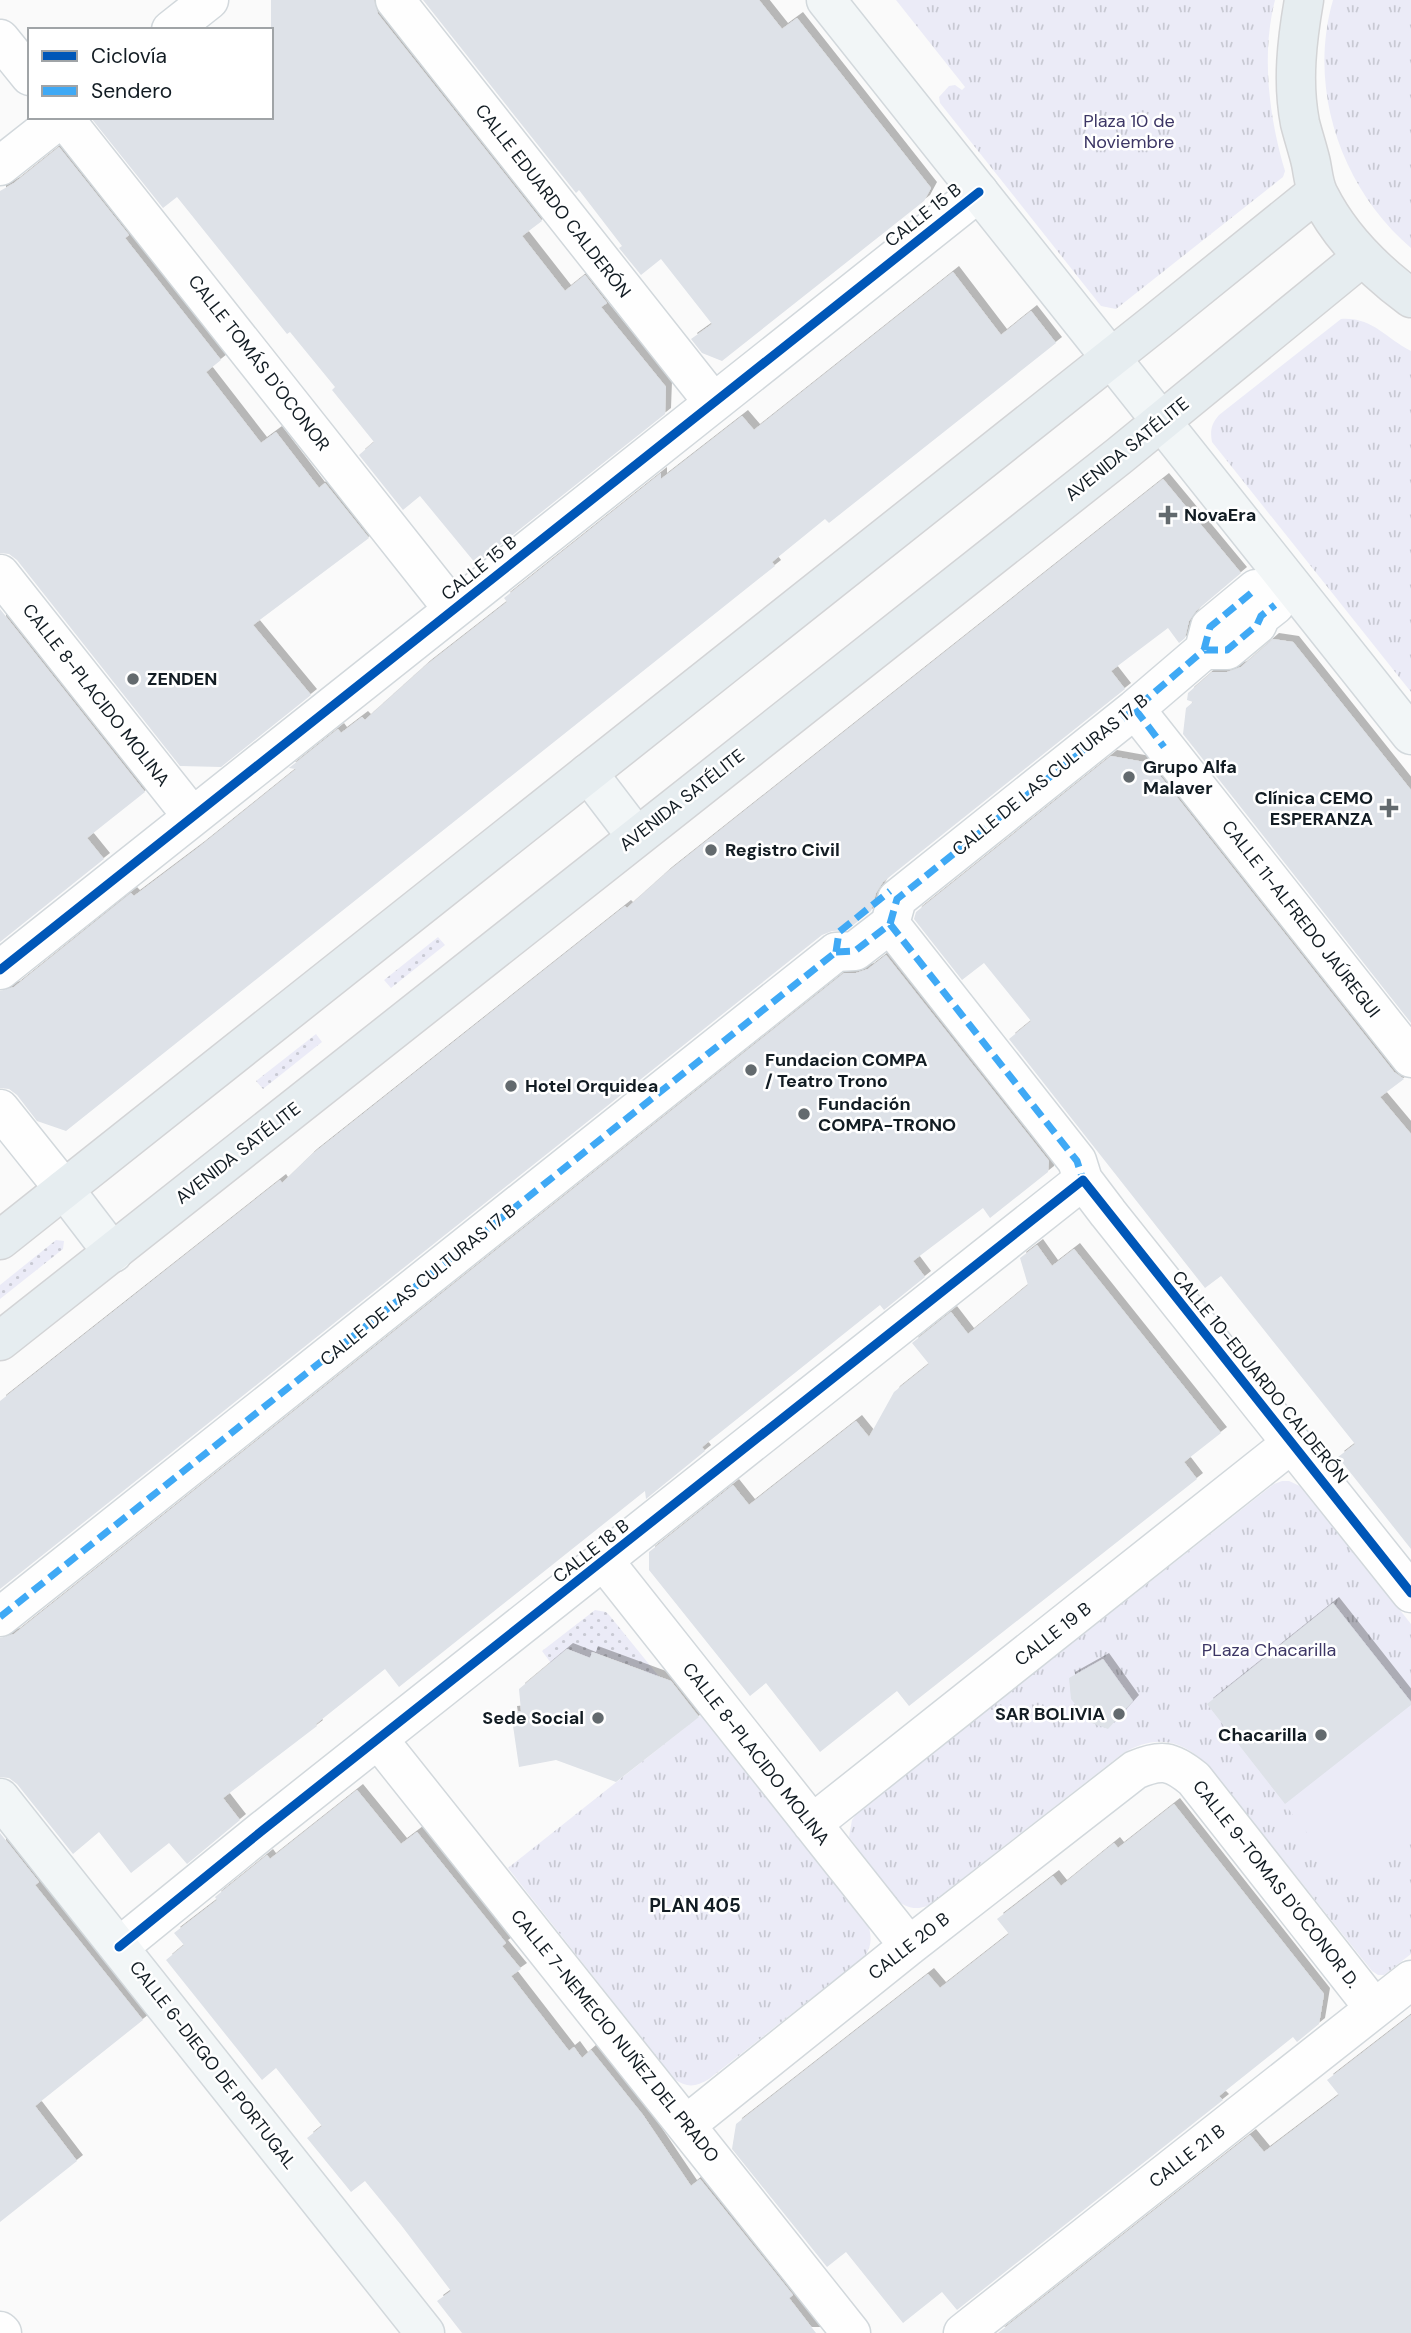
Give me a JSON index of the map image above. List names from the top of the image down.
{
  "streets": {
    "main road": ["AVENIDA SATÉLITE"],
    "street": [
      "CALLE EDUARDO CALDERÓN",
      "CALLE 15 B",
      "CALLE TOMÁS D'OCONOR",
      "CALLE 8-PLACIDO MOLINA",
      "CALLE DE LAS CULTURAS 17 B",
      "CALLE 11-ALFREDO JAÚREGUI",
      "CALLE 10-EDUARDO CALDERÓN",
      "CALLE 18 B",
      "CALLE 19 B",
      "CALLE 9-TOMAS D'OCONOR D.",
      "CALLE 20 B",
      "CALLE 7-NEMECIO NUÑEZ DEL PRADO",
      "CALLE 6-DIEGO DE PORTUGAL",
      "CALLE 21 B"
    ]
  },
  "crossings": [
    ["CALLE EDUARDO CALDERÓN", "CALLE 15 B"],
    ["CALLE 15 B", "CALLE TOMÁS D'OCONOR"],
    ["CALLE 15 B", "CALLE 8-PLACIDO MOLINA"],
    ["CALLE 8-PLACIDO MOLINA", "CALLE 18 B"],
    ["CALLE 8-PLACIDO MOLINA", "CALLE 19 B"],
    ["CALLE 8-PLACIDO MOLINA", "CALLE 20 B"],
    ["CALLE DE LAS CULTURAS 17 B", "CALLE 11-ALFREDO JAÚREGUI"],
    ["CALLE DE LAS CULTURAS 17 B", "CALLE 10-EDUARDO CALDERÓN"],
    ["CALLE 10-EDUARDO CALDERÓN", "CALLE 18 B"],
    ["CALLE 10-EDUARDO CALDERÓN", "CALLE 19 B"],
    ["CALLE 18 B", "CALLE 7-NEMECIO NUÑEZ DEL PRADO"],
    ["CALLE 18 B", "CALLE 6-DIEGO DE PORTUGAL"],
    ["CALLE 9-TOMAS D'OCONOR D.", "CALLE 20 B"],
    ["CALLE 9-TOMAS D'OCONOR D.", "CALLE 21 B"],
    ["CALLE 20 B", "CALLE 7-NEMECIO NUÑEZ DEL PRADO"]
  ],
  "districts": ["PLAN 405"],
  "parks": ["Plaza 10 de Noviembre", "PLaza Chacarilla"],
  "places": {
    "health": ["NovaEra", "Clínica CEMO ESPERANZA"],
    "other": [
      "ZENDEN",
      "Grupo Alfa Malaver",
      "Registro Civil",
      "Fundacion COMPA / Teatro Trono",
      "Hotel Orquidea",
      "Fundación COMPA-TRONO",
      "SAR BOLIVIA",
      "Sede Social",
      "Chacarilla"
    ]
  },
  "legend": ["Ciclovía", "Sendero"]
}
